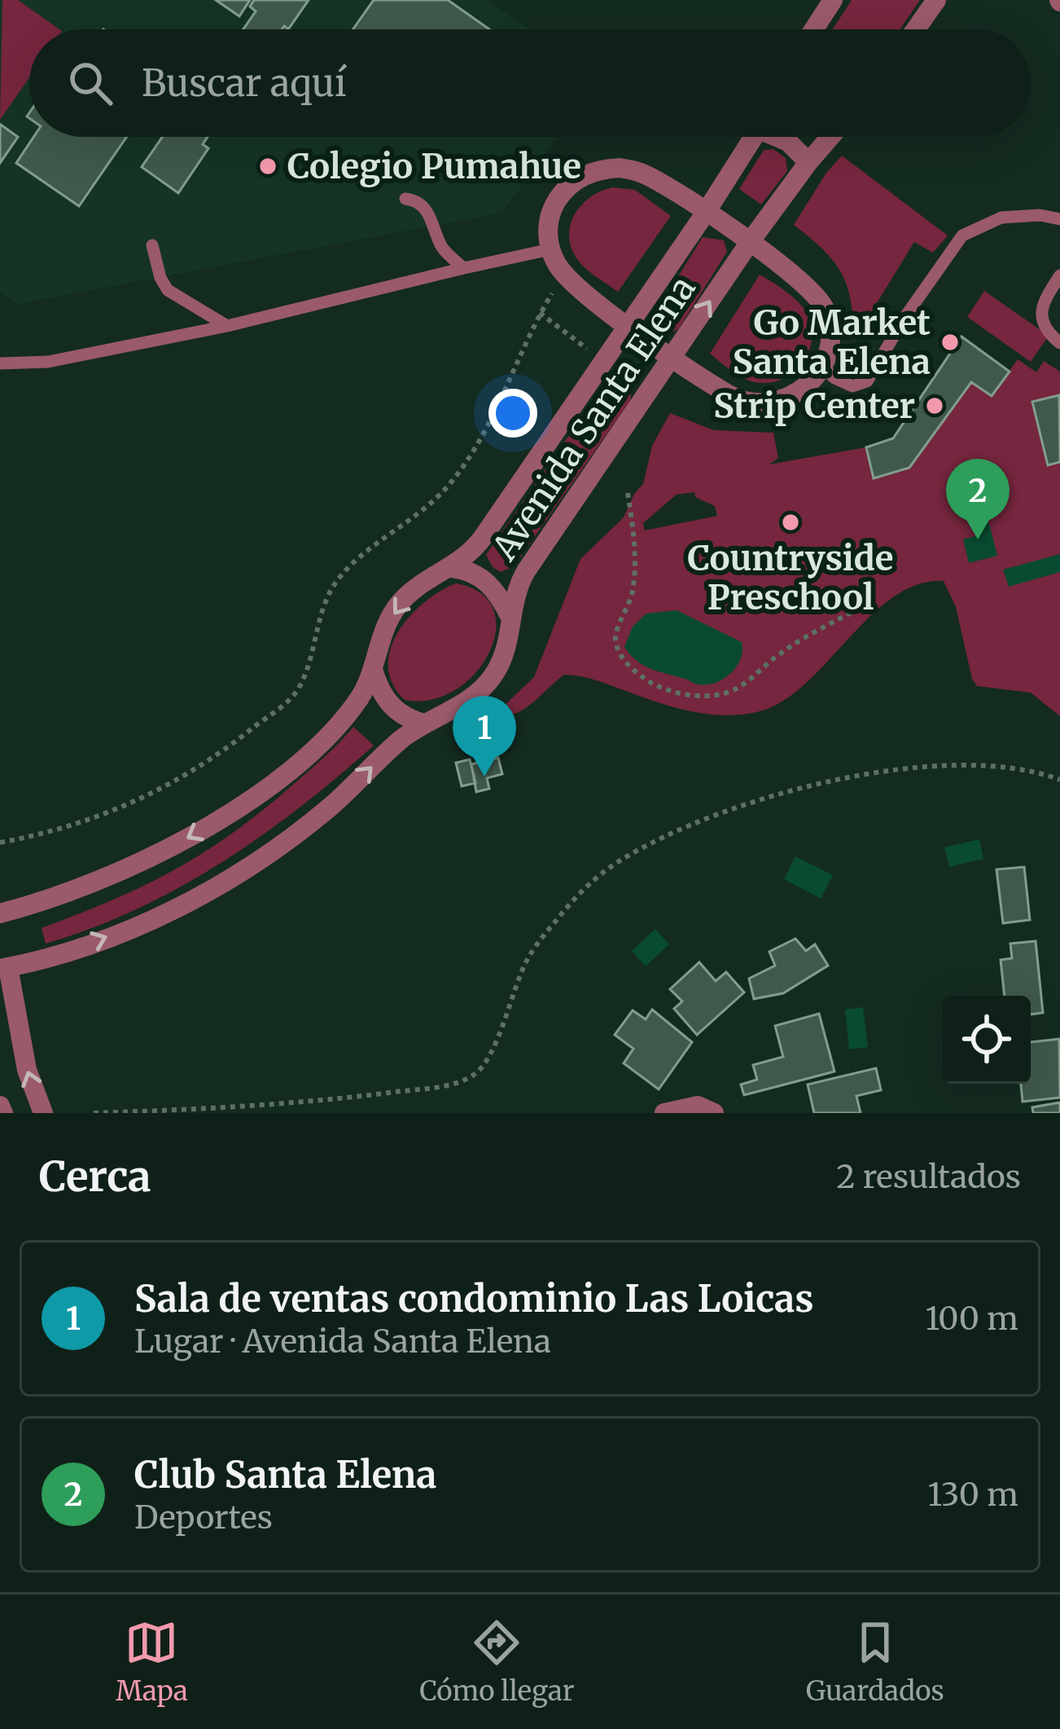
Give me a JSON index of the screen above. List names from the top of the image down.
{
  "streets": {
    "street": ["Avenida Santa Elena"]
  },
  "places": [
    "Colegio Pumahue",
    "Go Market Santa Elena",
    "Strip Center",
    "Countryside Preschool"
  ],
  "page": {
    "search": "Buscar aquí",
    "pins": ["2", "1"],
    "heading": ["Cerca", "2 resultados"],
    "list": [
      {
        "mark": "1",
        "name": "Sala de ventas condominio Las Loicas",
        "note": "Lugar · Avenida Santa Elena",
        "value": "100 m"
      },
      {
        "mark": "2",
        "name": "Club Santa Elena",
        "note": "Deportes",
        "value": "130 m"
      }
    ],
    "nav": ["Mapa", "Cómo llegar", "Guardados"]
  }
}
